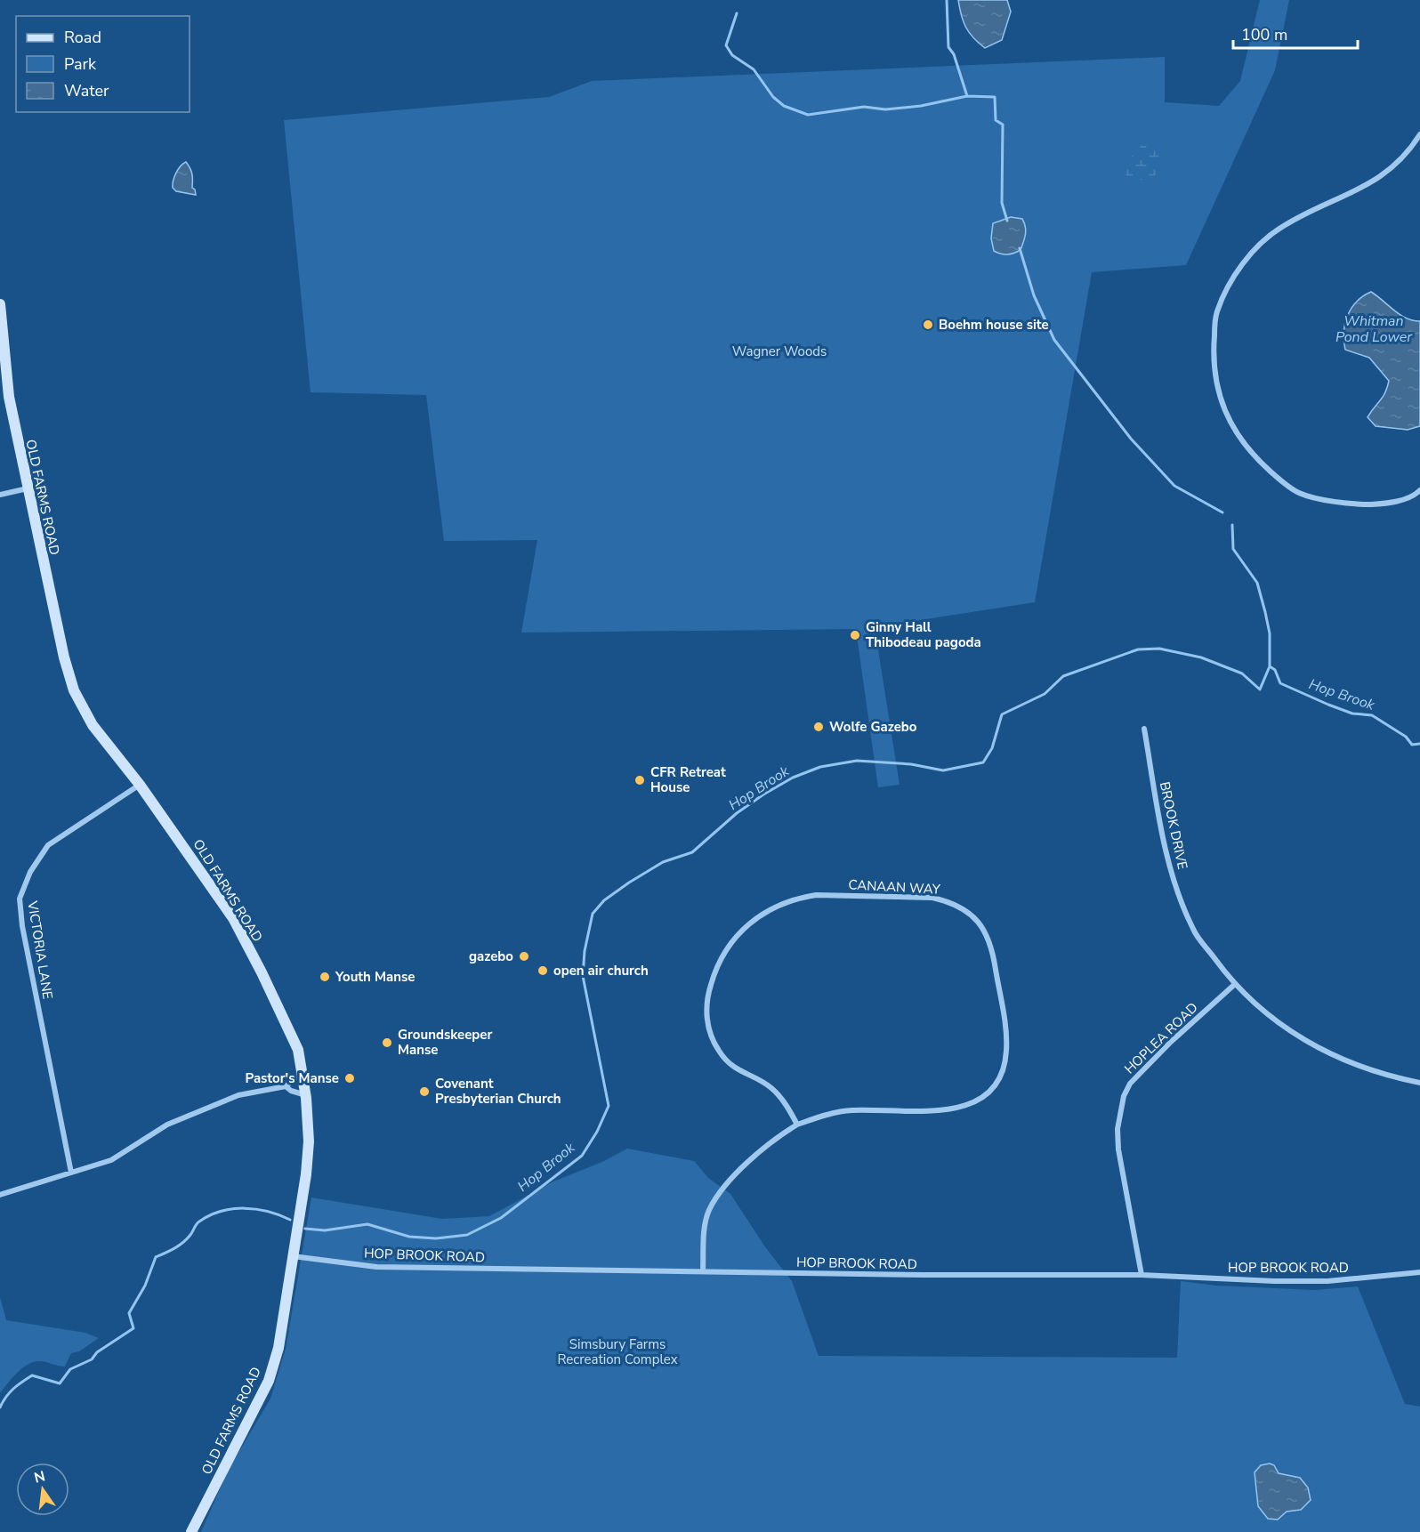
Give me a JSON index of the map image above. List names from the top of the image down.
{
  "streets": {
    "street": [
      "OLD FARMS ROAD",
      "BROOK DRIVE",
      "CANAAN WAY",
      "VICTORIA LANE",
      "HOPLEA ROAD",
      "HOP BROOK ROAD"
    ]
  },
  "crossings": [
    ["OLD FARMS ROAD", "VICTORIA LANE"],
    ["OLD FARMS ROAD", "HOP BROOK ROAD"],
    ["BROOK DRIVE", "HOPLEA ROAD"],
    ["CANAAN WAY", "HOP BROOK ROAD"],
    ["HOPLEA ROAD", "HOP BROOK ROAD"]
  ],
  "water": ["Whitman Pond Lower", "Hop Brook"],
  "parks": ["Wagner Woods", "Simsbury Farms Recreation Complex"],
  "places": [
    "Boehm house site",
    "Ginny Hall Thibodeau pagoda",
    "Wolfe Gazebo",
    "CFR Retreat House",
    "gazebo",
    "open air church",
    "Youth Manse",
    "Groundskeeper Manse",
    "Pastor's Manse",
    "Covenant Presbyterian Church"
  ],
  "legend": ["Road", "Park", "Water"],
  "scale_bar": "100 m",
  "north": "top"
}
